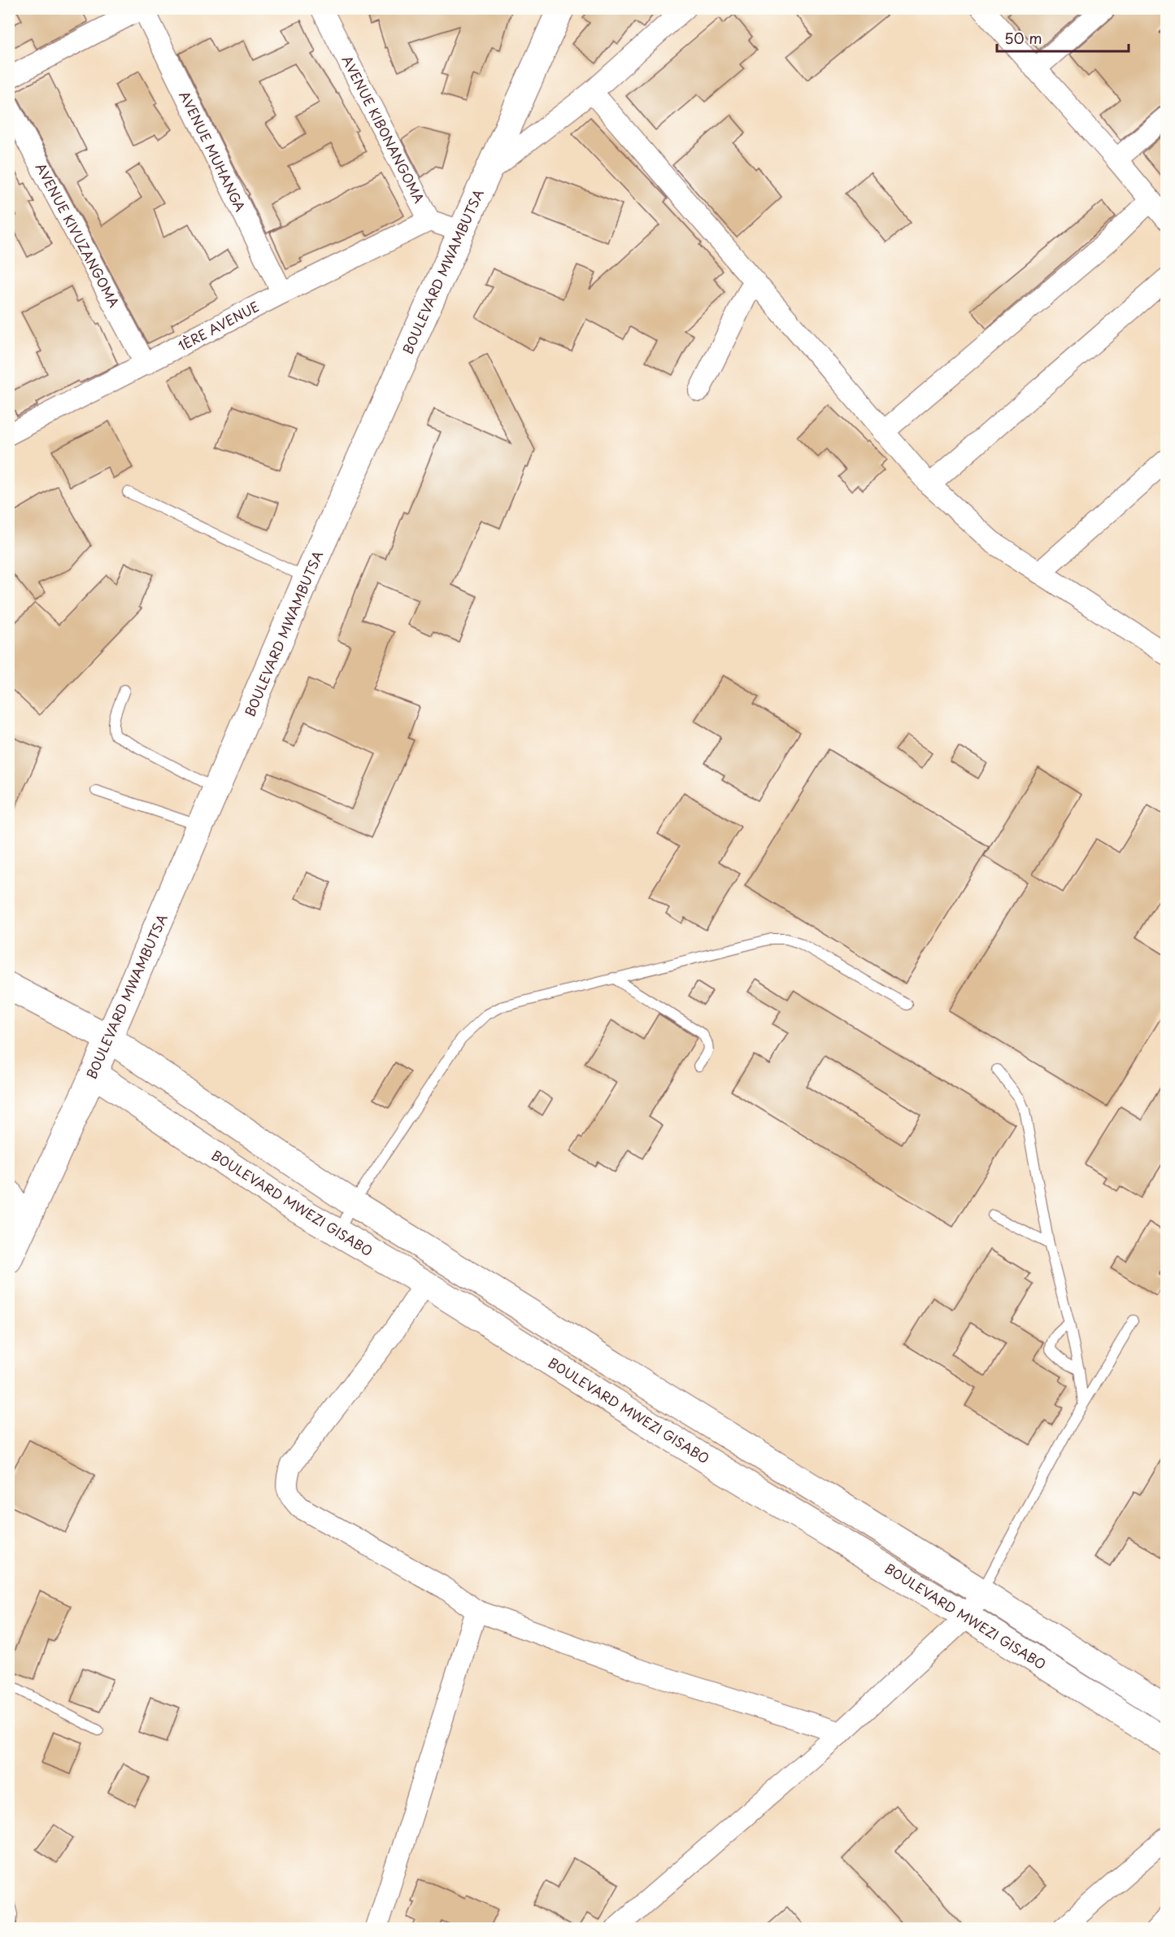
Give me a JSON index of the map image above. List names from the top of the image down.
{
  "streets": {
    "main road": ["BOULEVARD MWAMBUTSA", "BOULEVARD MWEZI GISABO"],
    "street": [
      "AVENUE KIBONANGOMA",
      "AVENUE MUHANGA",
      "AVENUE KIVUZANGOMA",
      "1ÈRE AVENUE"
    ]
  },
  "crossings": [
    ["AVENUE KIBONANGOMA", "1ÈRE AVENUE"],
    ["AVENUE MUHANGA", "1ÈRE AVENUE"],
    ["AVENUE KIVUZANGOMA", "1ÈRE AVENUE"],
    ["BOULEVARD MWAMBUTSA", "BOULEVARD MWEZI GISABO"]
  ],
  "scale_bar": "50 m"
}
